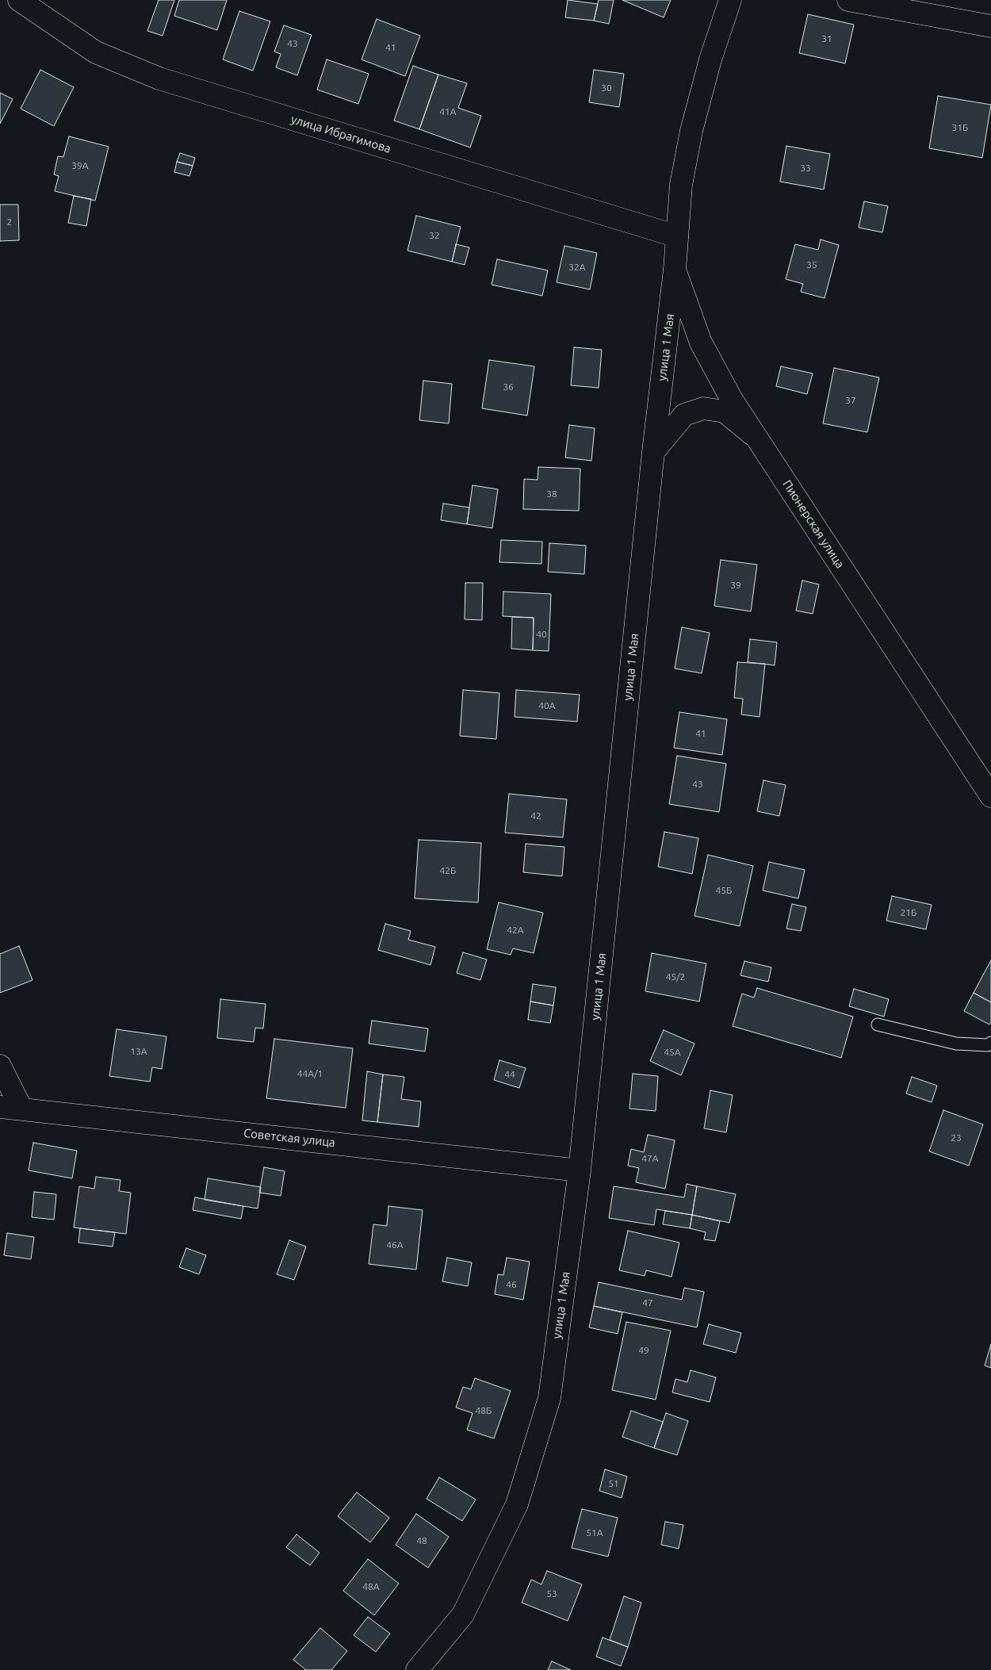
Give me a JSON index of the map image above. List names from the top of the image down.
{
  "streets": {
    "street": [
      "улица Ибрагимова",
      "улица 1 Мая",
      "Пионерская улица",
      "Советская улица"
    ]
  },
  "crossings": [
    ["улица Ибрагимова", "Пионерская улица"],
    ["улица 1 Мая", "Пионерская улица"],
    ["улица 1 Мая", "Советская улица"]
  ],
  "house_numbers": [
    "31",
    "43",
    "41",
    "30",
    "41А",
    "31Б",
    "39А",
    "33",
    "2",
    "32",
    "35",
    "32А",
    "36",
    "37",
    "38",
    "39",
    "40",
    "40А",
    "41",
    "43",
    "42",
    "42Б",
    "45Б",
    "21Б",
    "42А",
    "45/2",
    "13А",
    "45А",
    "44А/1",
    "44",
    "23",
    "47А",
    "46А",
    "46",
    "47",
    "49",
    "48Б",
    "51",
    "51А",
    "48",
    "48А",
    "53"
  ]
}
